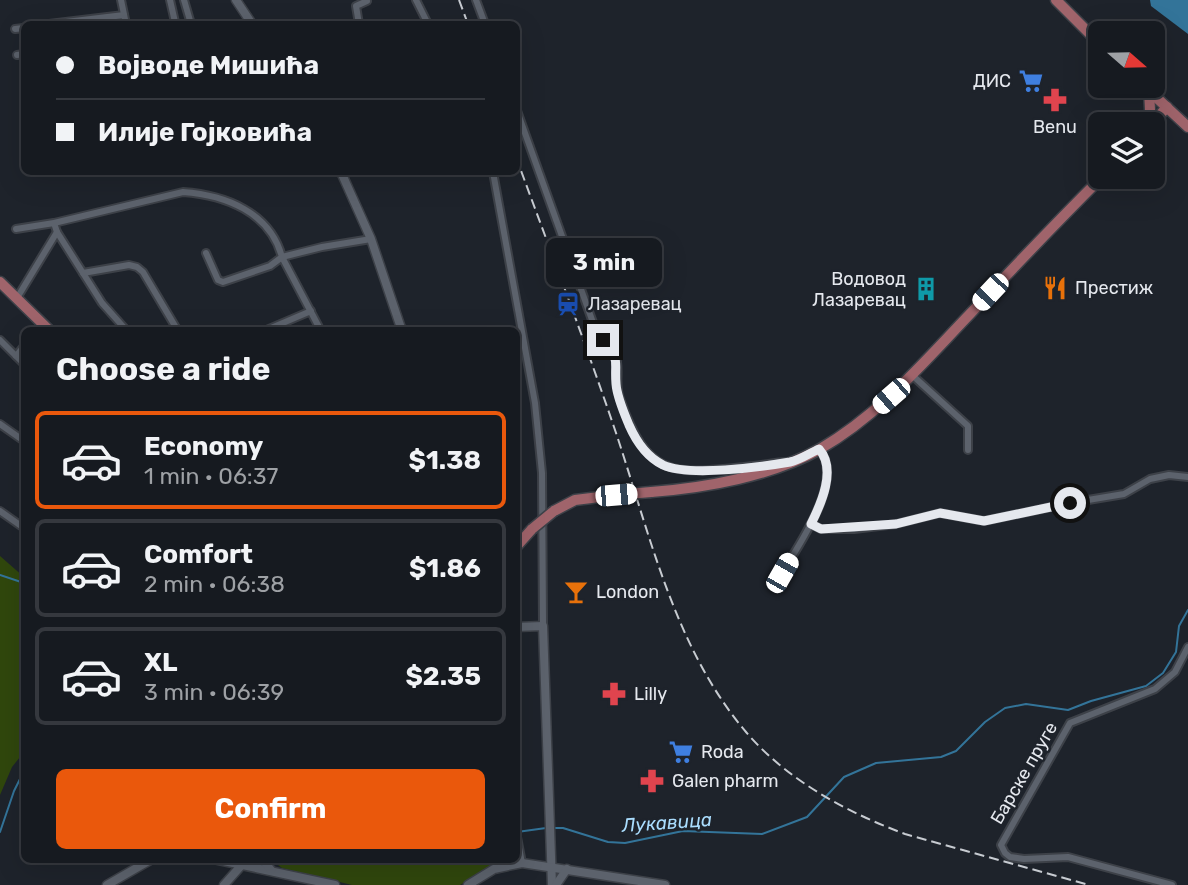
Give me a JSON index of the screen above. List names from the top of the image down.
{
  "streets": {
    "street": ["Барске пруге"]
  },
  "water": ["Лукавица"],
  "places": {
    "supermarket": ["ДИС", "Roda"],
    "pharmacy": ["Benu", "Lilly", "Galen pharm"],
    "restaurant": ["Престиж"],
    "building": ["Водовод Лазаревац"],
    "station": ["Лазаревац"],
    "bar": ["London"]
  },
  "north": "right",
  "page": {
    "banner": ["Војводе Мишића", "Илије Гојковића"],
    "bubble": "3 min",
    "heading": "Choose a ride",
    "list": [
      {
        "name": "Economy",
        "note": "1 min · 06:37",
        "value": "$1.38"
      },
      {
        "name": "Comfort",
        "note": "2 min · 06:38",
        "value": "$1.86"
      },
      {
        "name": "XL",
        "note": "3 min · 06:39",
        "value": "$2.35"
      }
    ],
    "buttons": "Confirm"
  }
}
